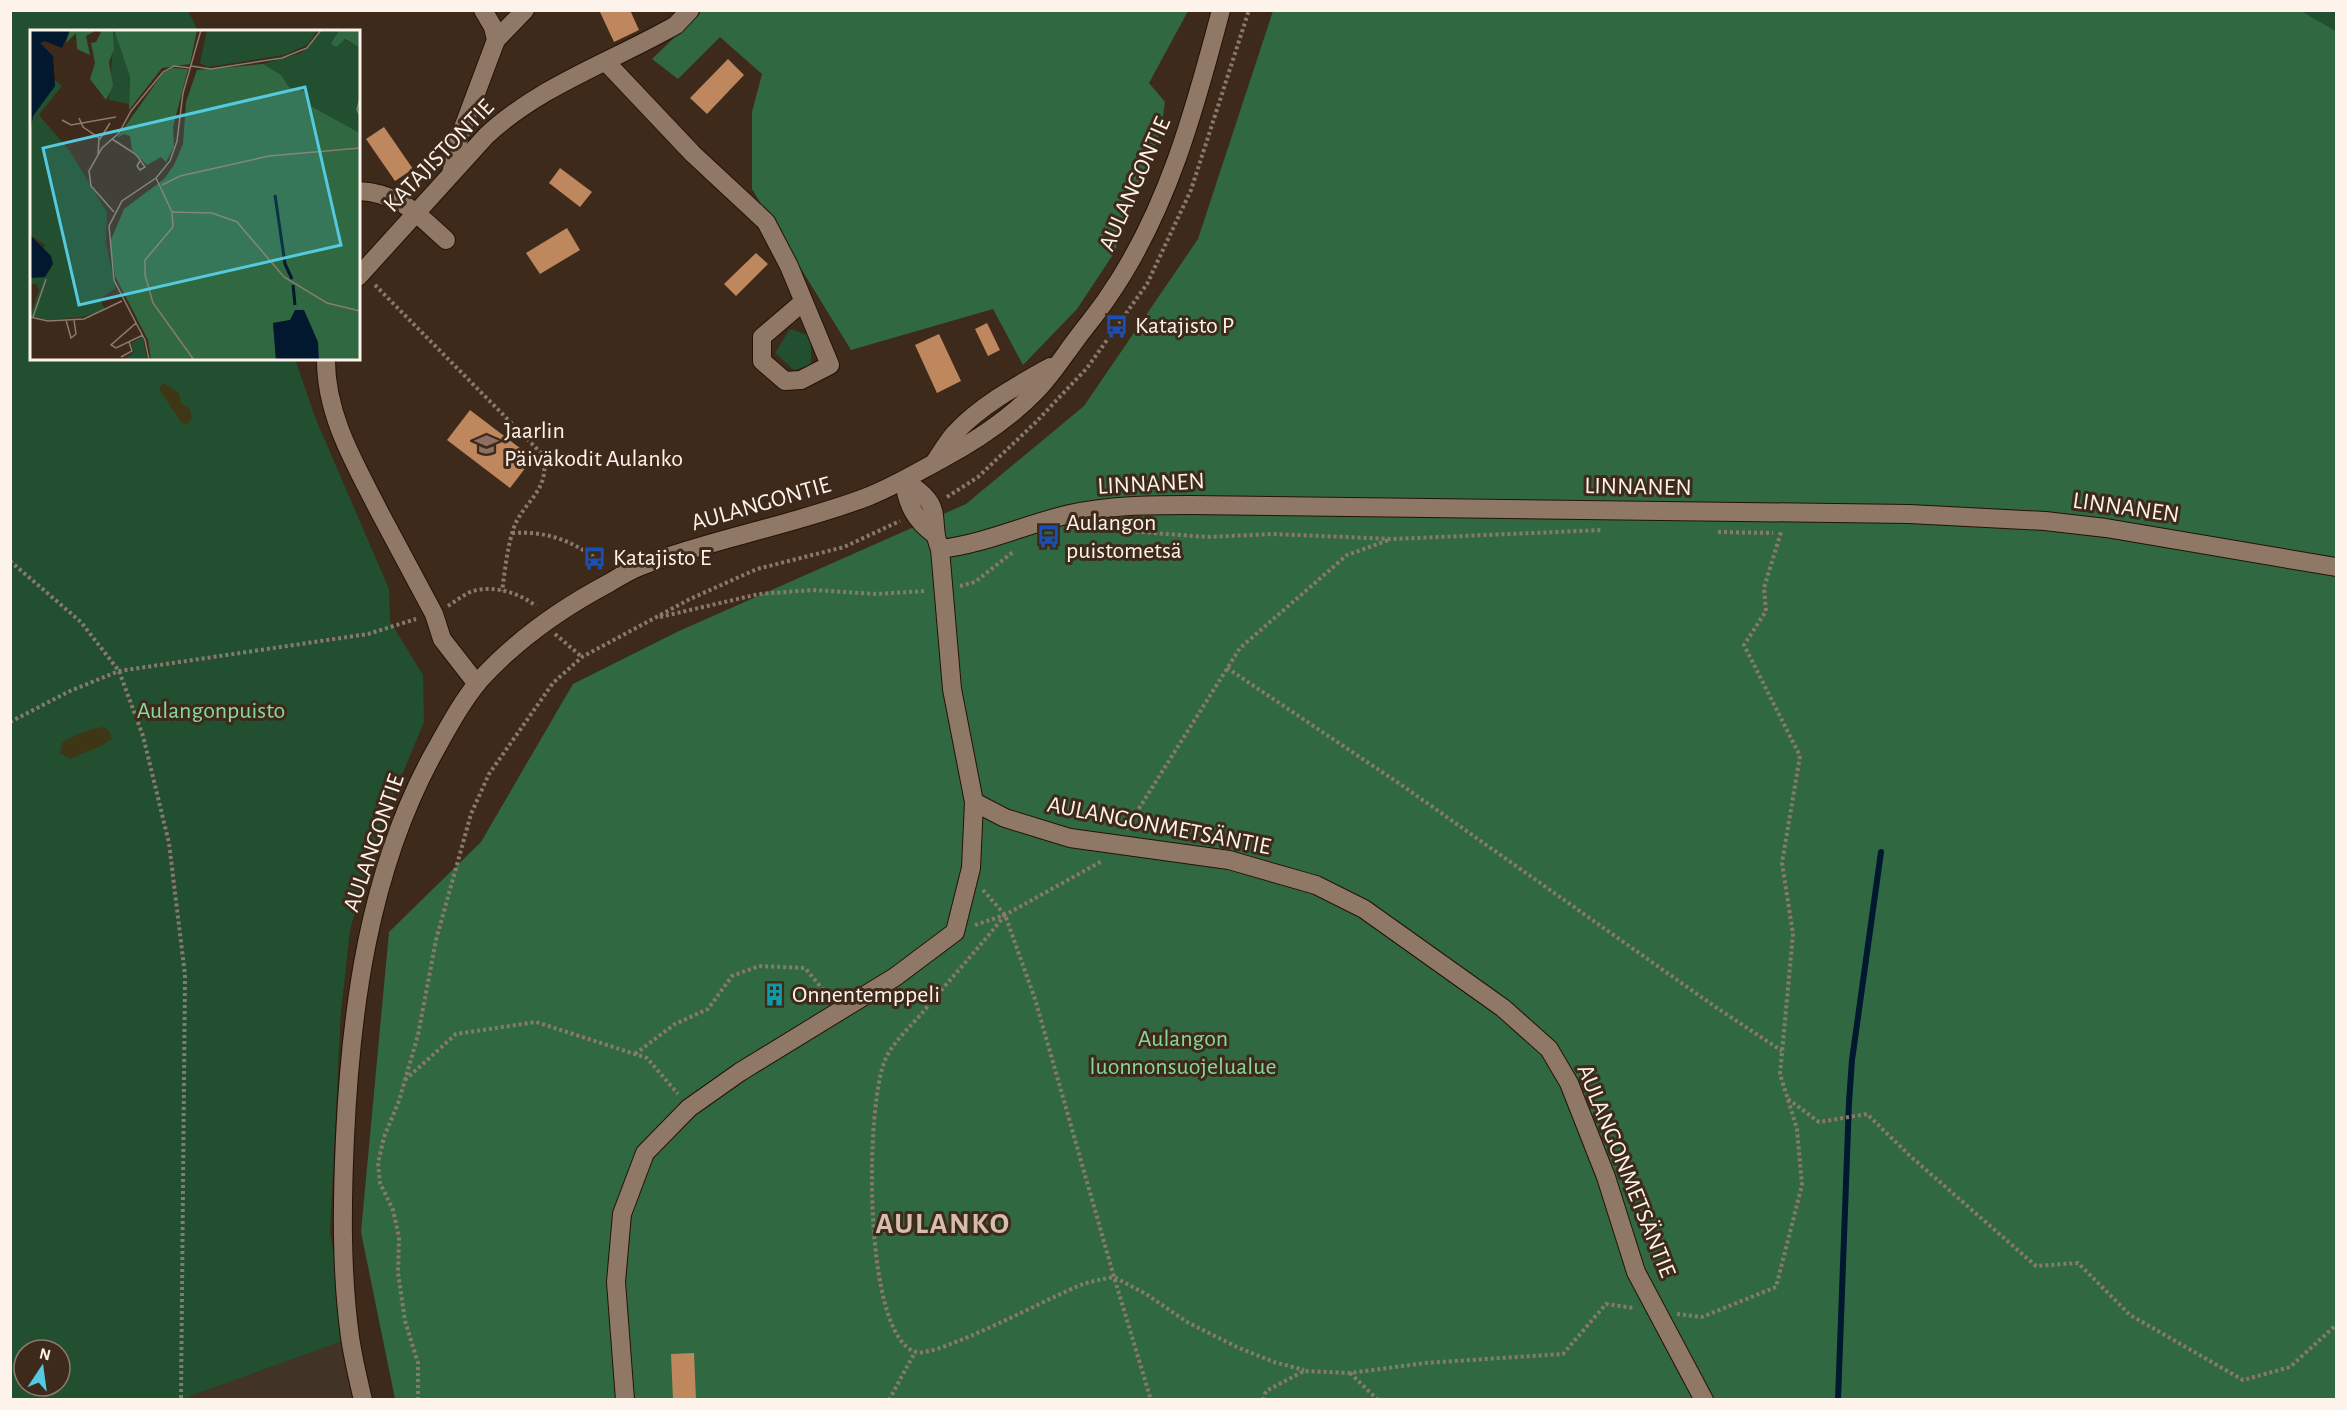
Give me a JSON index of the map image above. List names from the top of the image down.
{
  "streets": {
    "street": [
      "KATAJISTONTIE",
      "AULANGONTIE",
      "LINNANEN",
      "AULANGONMETSÄNTIE"
    ]
  },
  "districts": ["AULANKO"],
  "parks": ["Aulangonpuisto", "Aulangon luonnonsuojelualue"],
  "places": {
    "bus stop": ["Katajisto P", "Aulangon puistometsä", "Katajisto E"],
    "school or university": ["Jaarlin Päiväkodit Aulanko"],
    "building": ["Onnentemppeli"]
  },
  "north": "top"
}
